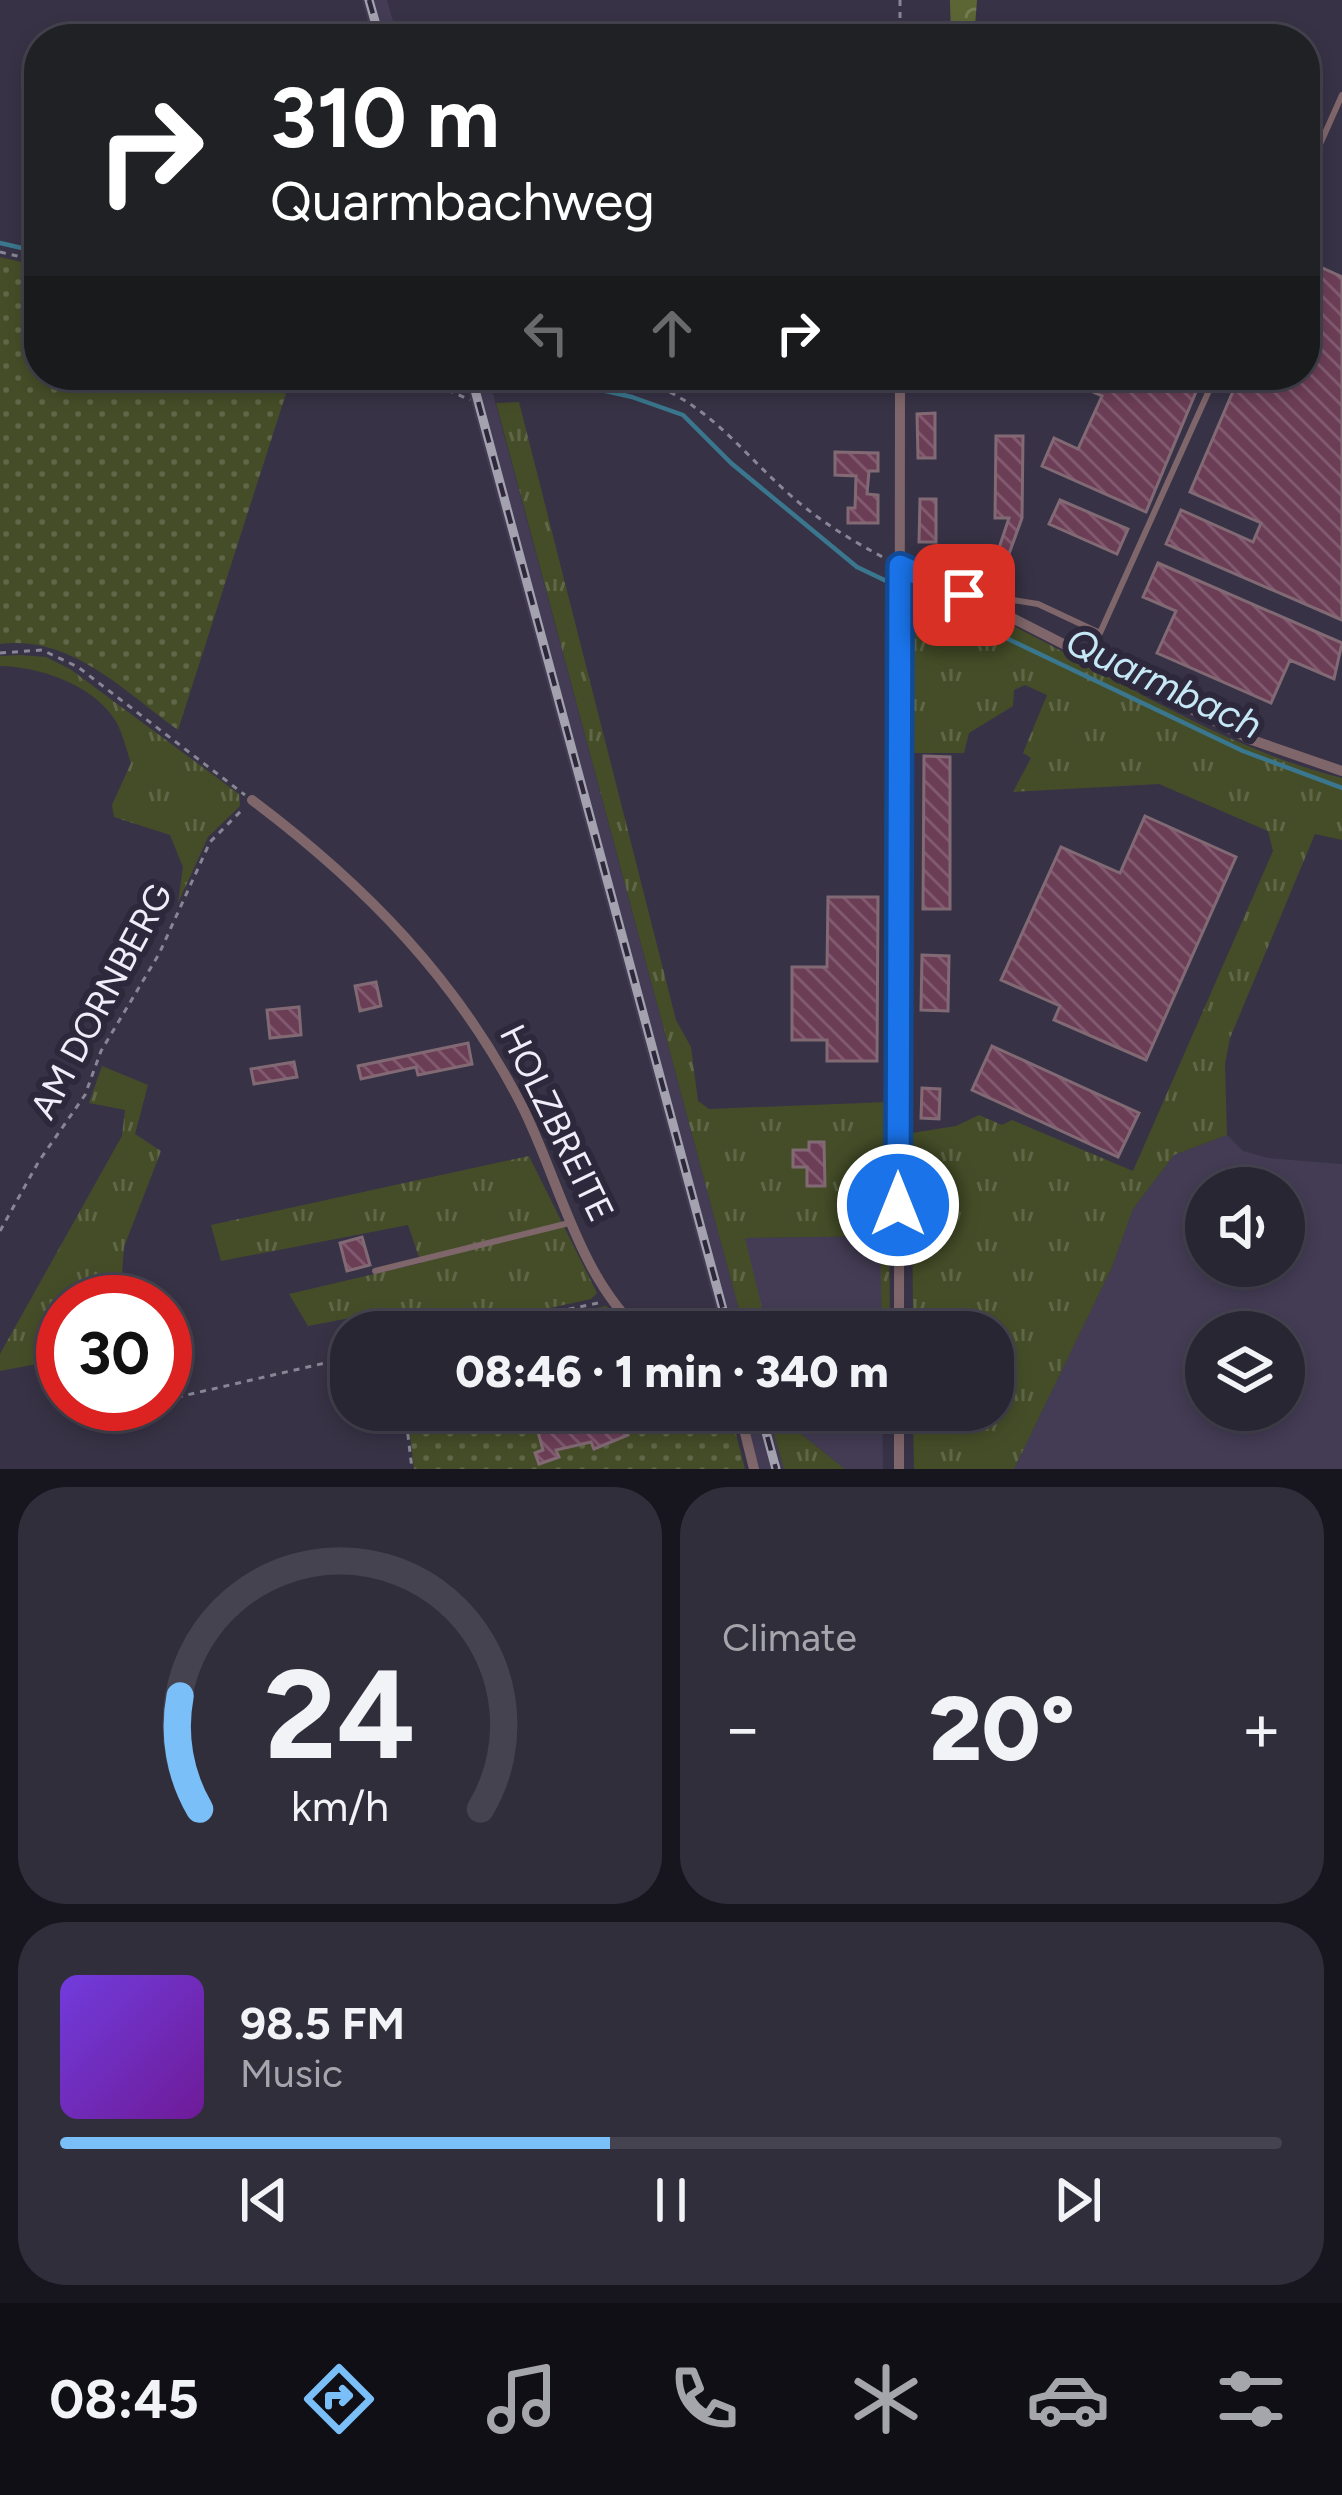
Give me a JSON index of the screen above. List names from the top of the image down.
{
  "streets": {
    "street": ["HOLZBREITE"],
    "path": ["AM DORNBERG"]
  },
  "crossings": [
    ["AM DORNBERG", "HOLZBREITE"]
  ],
  "water": ["Quarmbach"],
  "page": {
    "turn": ["310 m", "Quarmbachweg"],
    "limit": "30",
    "trip": "08:46 · 1 min · 340 m",
    "tile": "Climate",
    "heat": ["−", "20°", "+"],
    "song": ["98.5 FM", "Music"],
    "tabs": "08:45",
    "gauge": ["24", "km/h"]
  }
}
